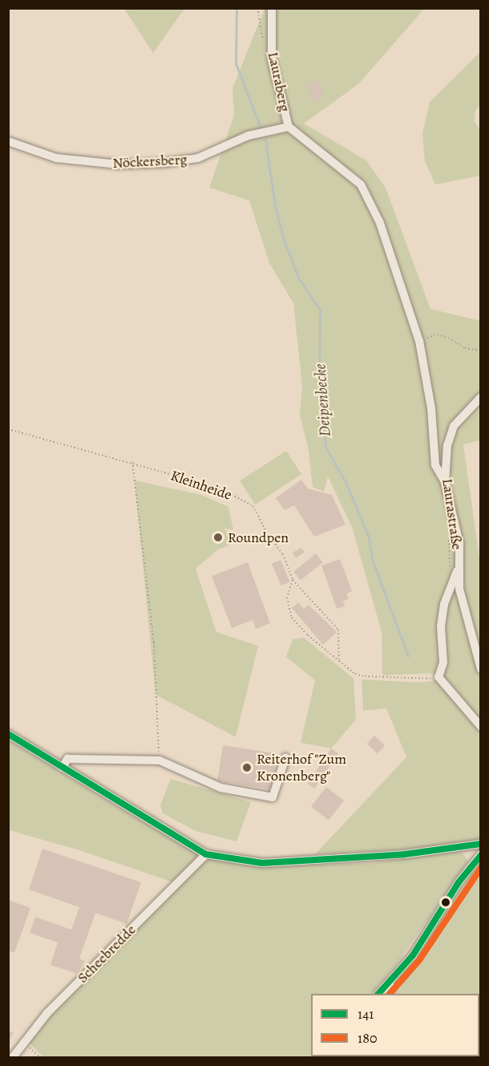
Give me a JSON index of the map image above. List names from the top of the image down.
{
  "streets": {
    "street": [
      "Lauraberg",
      "Nöckersberg",
      "Laurastraße",
      "Scheebredde"
    ],
    "path": ["Kleinheide"]
  },
  "crossings": [
    ["Lauraberg", "Nöckersberg"]
  ],
  "water": ["Deipenbecke"],
  "places": ["Roundpen", "Reiterhof \"Zum Kronenberg\""],
  "lines": ["transit line 141", "transit line 180"],
  "legend": ["141", "180"]
}
